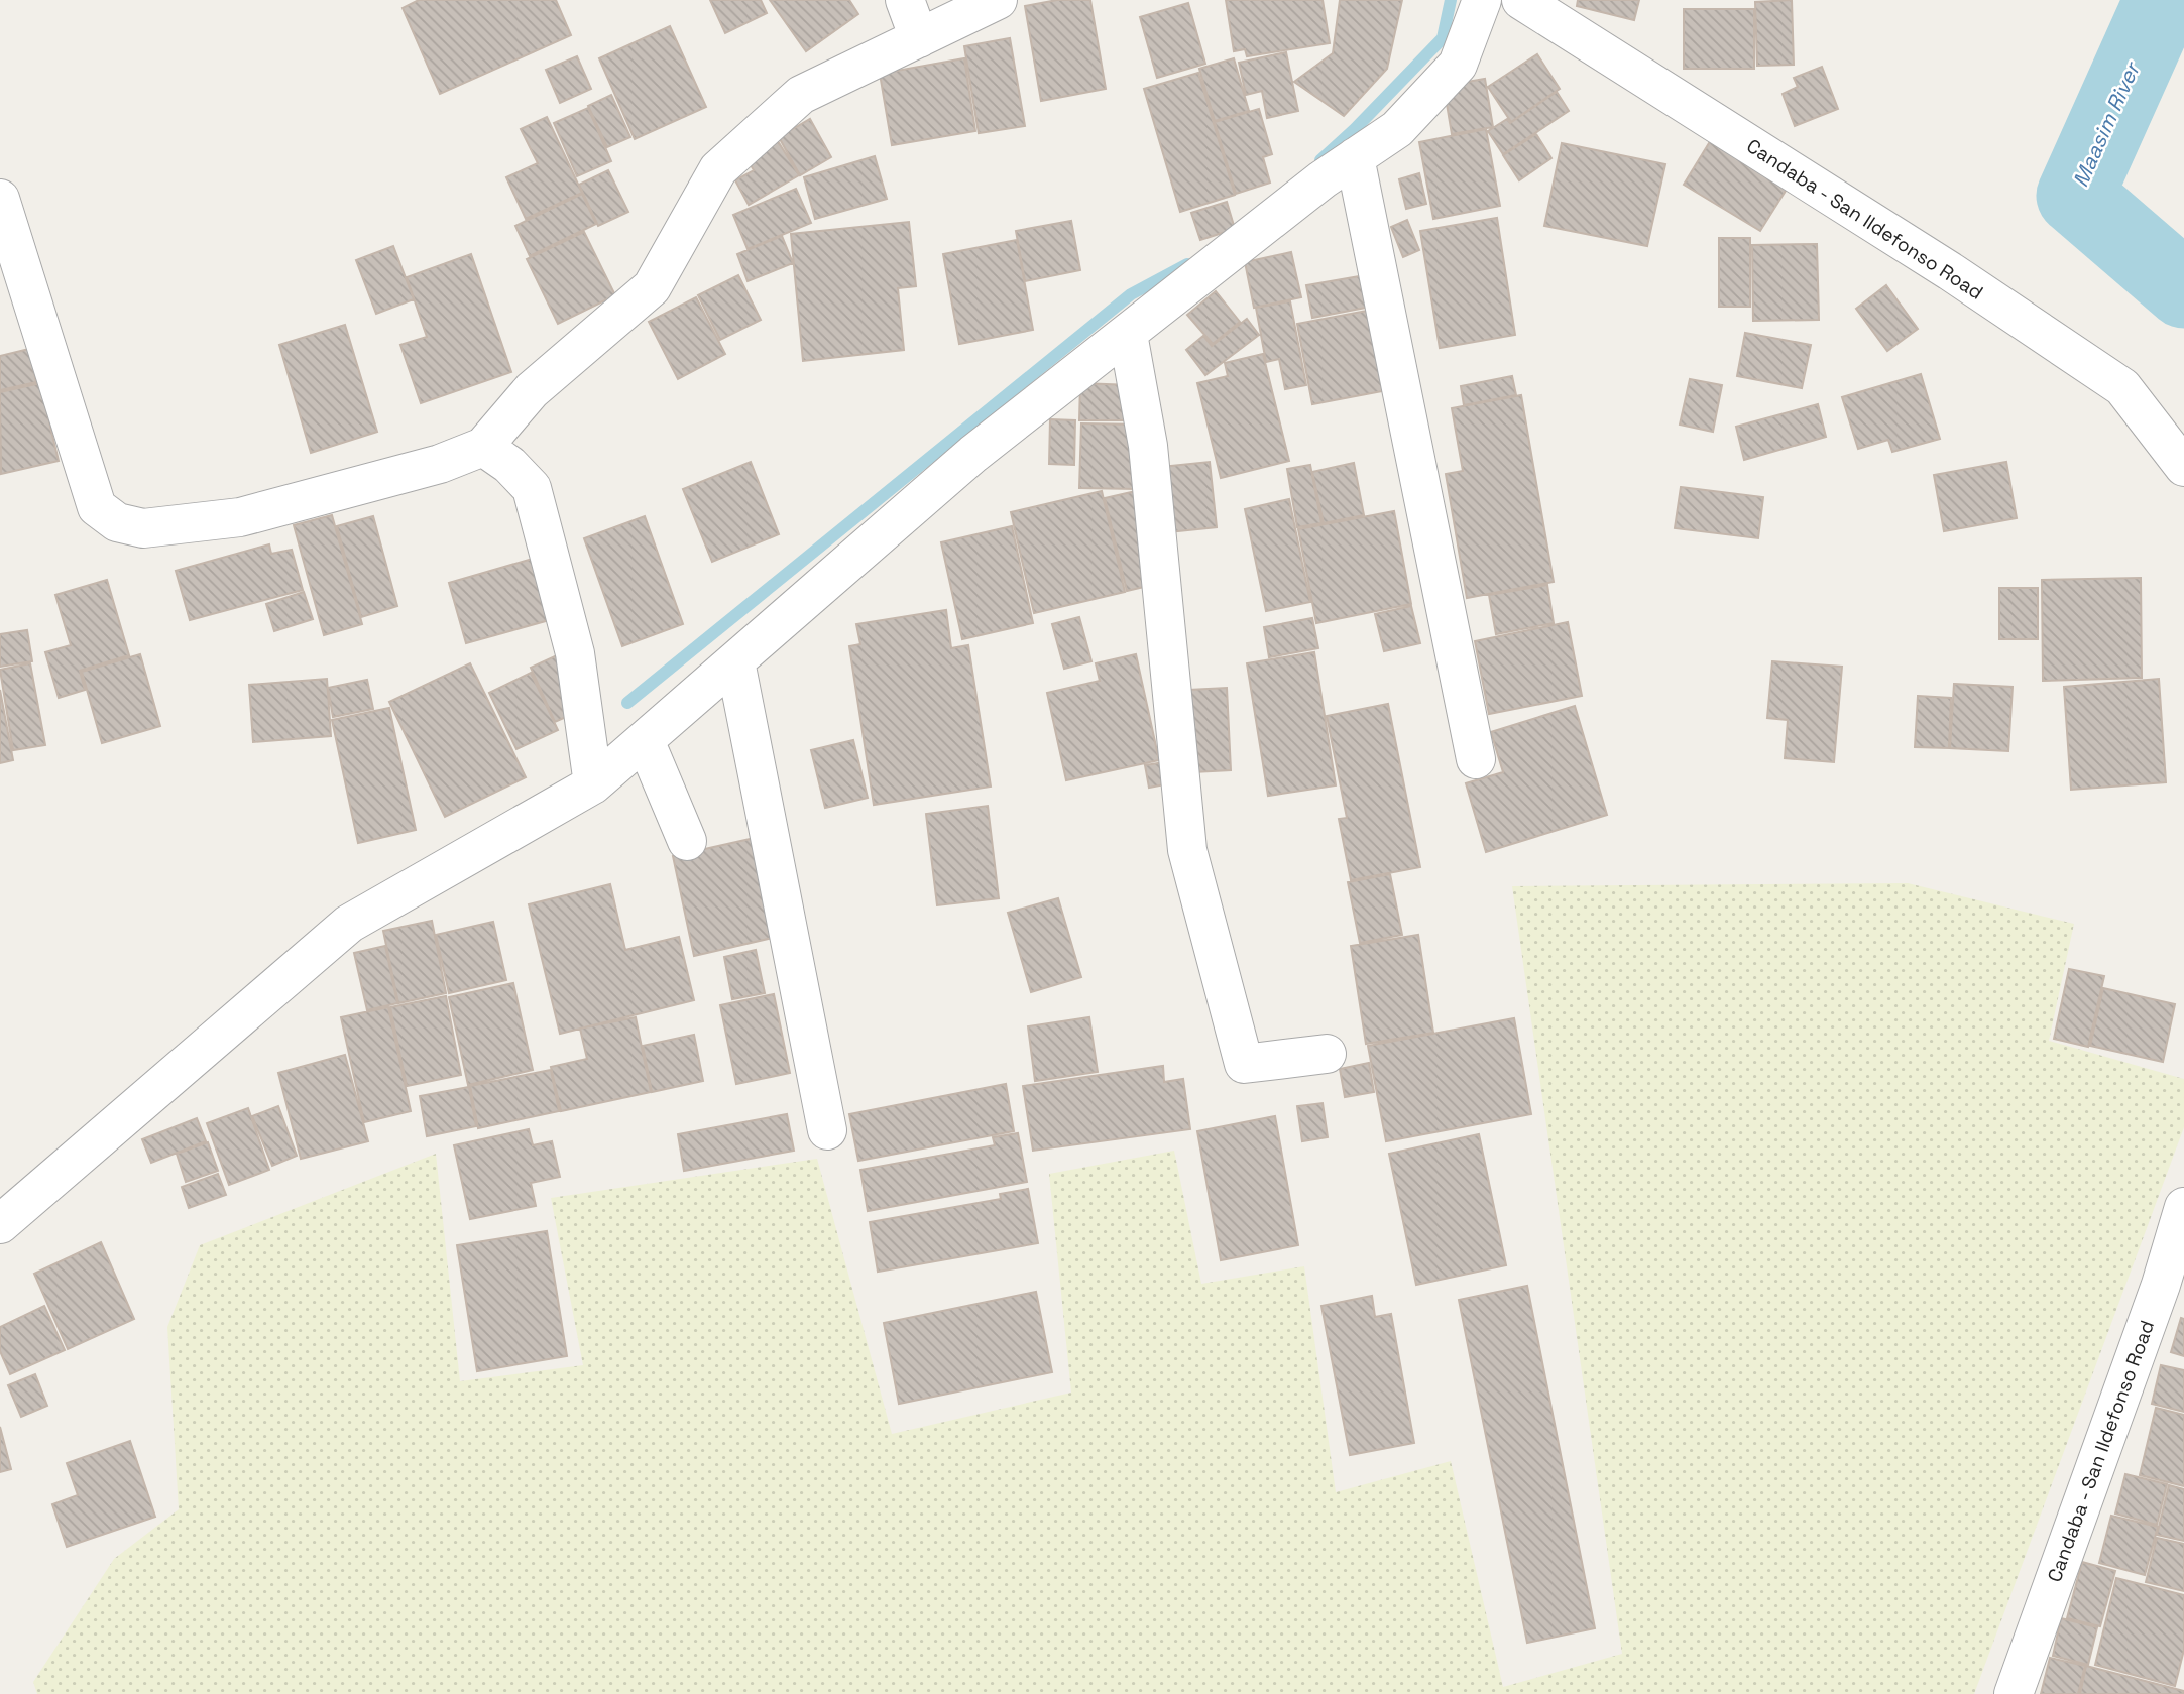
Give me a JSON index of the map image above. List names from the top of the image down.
{
  "streets": {
    "street": ["Candaba - San Ildefonso Road"]
  },
  "water": ["Maasim River"]
}
